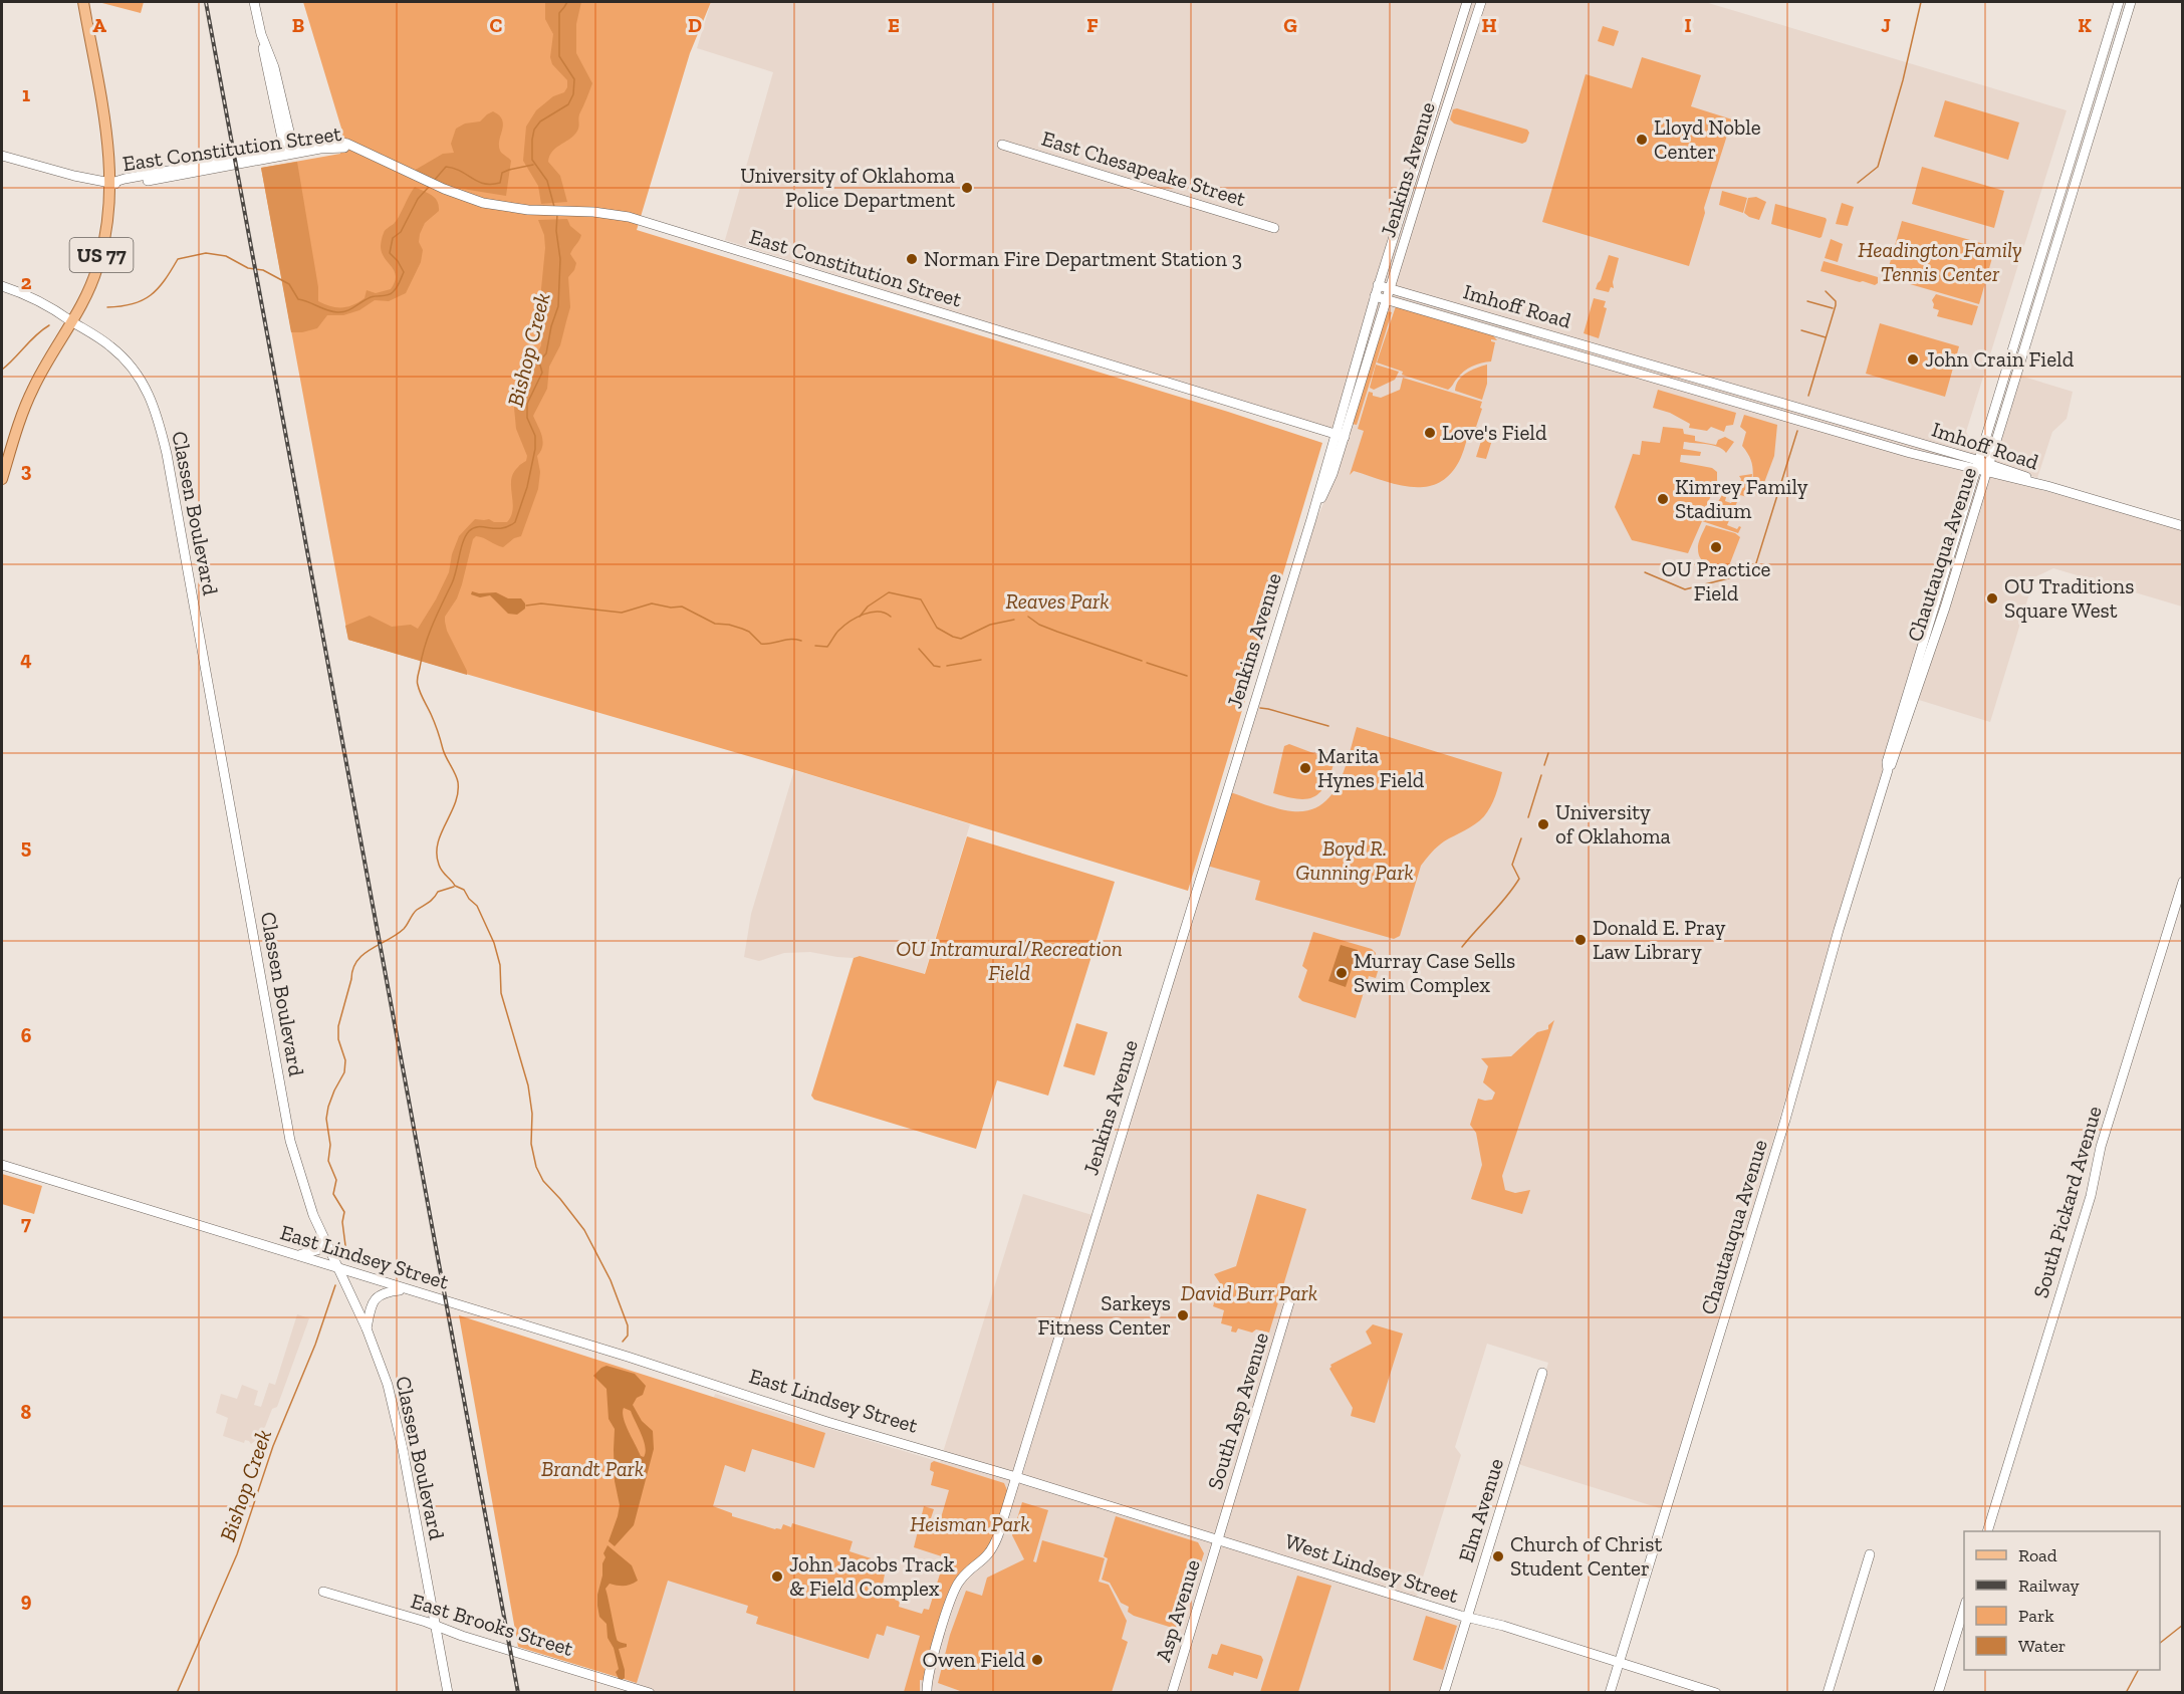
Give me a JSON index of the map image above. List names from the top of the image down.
{
  "streets": {
    "main road": ["US 77"],
    "street": [
      "East Constitution Street",
      "East Chesapeake Street",
      "Jenkins Avenue",
      "Imhoff Road",
      "Classen Boulevard",
      "Chautauqua Avenue",
      "South Pickard Avenue",
      "East Lindsey Street",
      "South Asp Avenue",
      "Elm Avenue",
      "West Lindsey Street",
      "Asp Avenue",
      "East Brooks Street"
    ]
  },
  "crossings": [
    ["East Constitution Street", "Jenkins Avenue"],
    ["East Constitution Street", "US 77"],
    ["Jenkins Avenue", "Imhoff Road"],
    ["Jenkins Avenue", "East Lindsey Street"],
    ["Jenkins Avenue", "West Lindsey Street"],
    ["US 77", "Classen Boulevard"],
    ["Imhoff Road", "Chautauqua Avenue"],
    ["Classen Boulevard", "East Lindsey Street"],
    ["Classen Boulevard", "East Brooks Street"],
    ["Chautauqua Avenue", "West Lindsey Street"],
    ["East Lindsey Street", "West Lindsey Street"],
    ["South Asp Avenue", "West Lindsey Street"],
    ["South Asp Avenue", "Asp Avenue"],
    ["Elm Avenue", "West Lindsey Street"],
    ["West Lindsey Street", "Asp Avenue"]
  ],
  "water": ["Bishop Creek"],
  "parks": [
    "Headington Family Tennis Center",
    "Reaves Park",
    "Boyd R. Gunning Park",
    "OU Intramural/Recreation Field",
    "David Burr Park",
    "Brandt Park",
    "Heisman Park"
  ],
  "places": [
    "Lloyd Noble Center",
    "University of Oklahoma Police Department",
    "Norman Fire Department Station 3",
    "John Crain Field",
    "Love's Field",
    "Kimrey Family Stadium",
    "OU Practice Field",
    "OU Traditions Square West",
    "Marita Hynes Field",
    "University of Oklahoma",
    "Donald E. Pray Law Library",
    "Murray Case Sells Swim Complex",
    "Sarkeys Fitness Center",
    "Church of Christ Student Center",
    "John Jacobs Track & Field Complex",
    "Owen Field"
  ],
  "legend": [
    "Road",
    "Railway",
    "Park",
    "Water"
  ],
  "grid": {
    "columns": [
      "A",
      "B",
      "C",
      "D",
      "E",
      "F",
      "G",
      "H",
      "I",
      "J",
      "K"
    ],
    "rows": [
      "1",
      "2",
      "3",
      "4",
      "5",
      "6",
      "7",
      "8",
      "9"
    ]
  }
}
